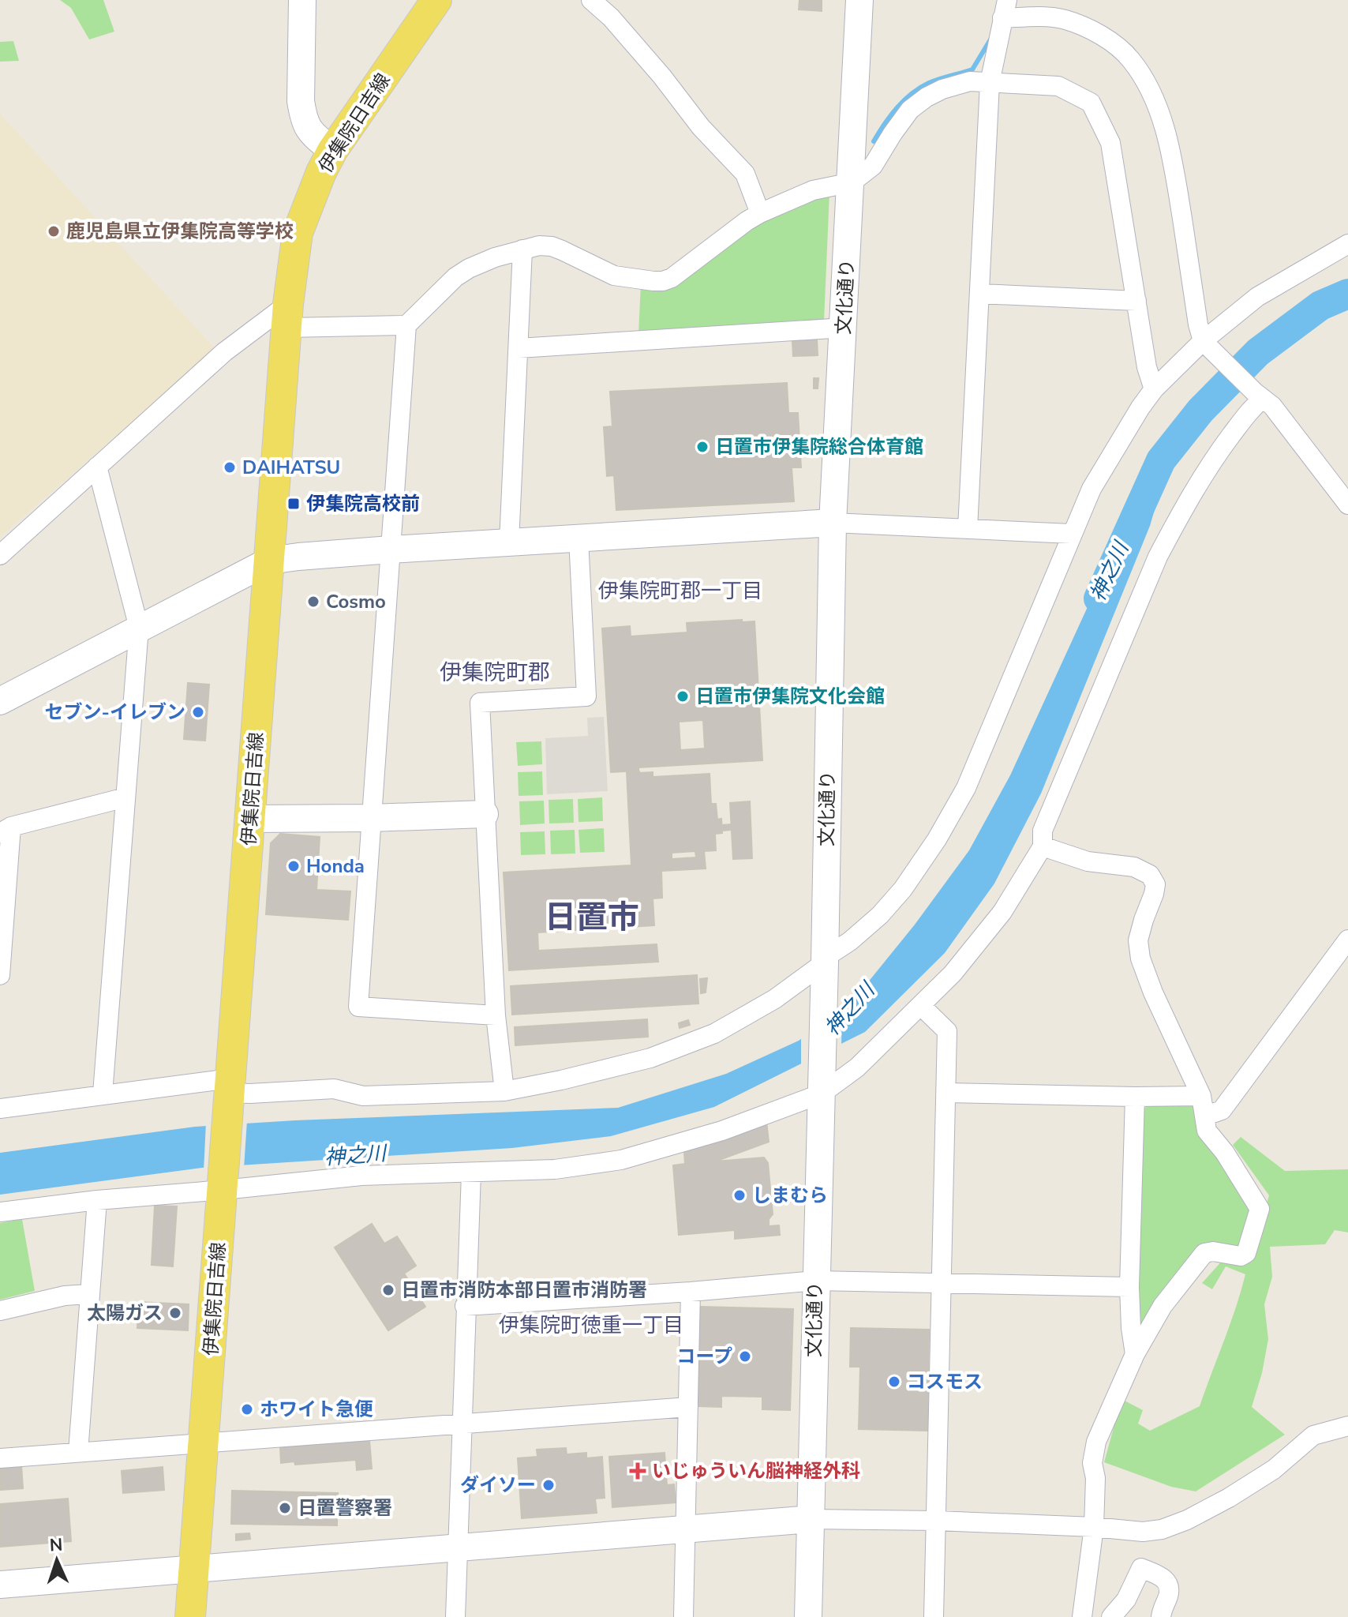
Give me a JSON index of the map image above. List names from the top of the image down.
{
  "streets": {
    "main road": ["伊集院日吉線"],
    "street": ["文化通り"]
  },
  "districts": [
    "伊集院町郡一丁目",
    "伊集院町郡",
    "日置市",
    "伊集院町徳重一丁目"
  ],
  "water": ["神之川"],
  "places": {
    "other": [
      "鹿児島県立伊集院高等学校",
      "日置市伊集院総合体育館",
      "DAIHATSU",
      "Cosmo",
      "日置市伊集院文化会館",
      "セブン-イレブン",
      "Honda",
      "しまむら",
      "日置市消防本部日置市消防署",
      "太陽ガス",
      "コープ",
      "コスモス",
      "ホワイト急便",
      "ダイソー",
      "日置警察署"
    ],
    "transit": ["伊集院高校前"],
    "health": ["いじゅういん脳神経外科"]
  },
  "north": "top"
}
